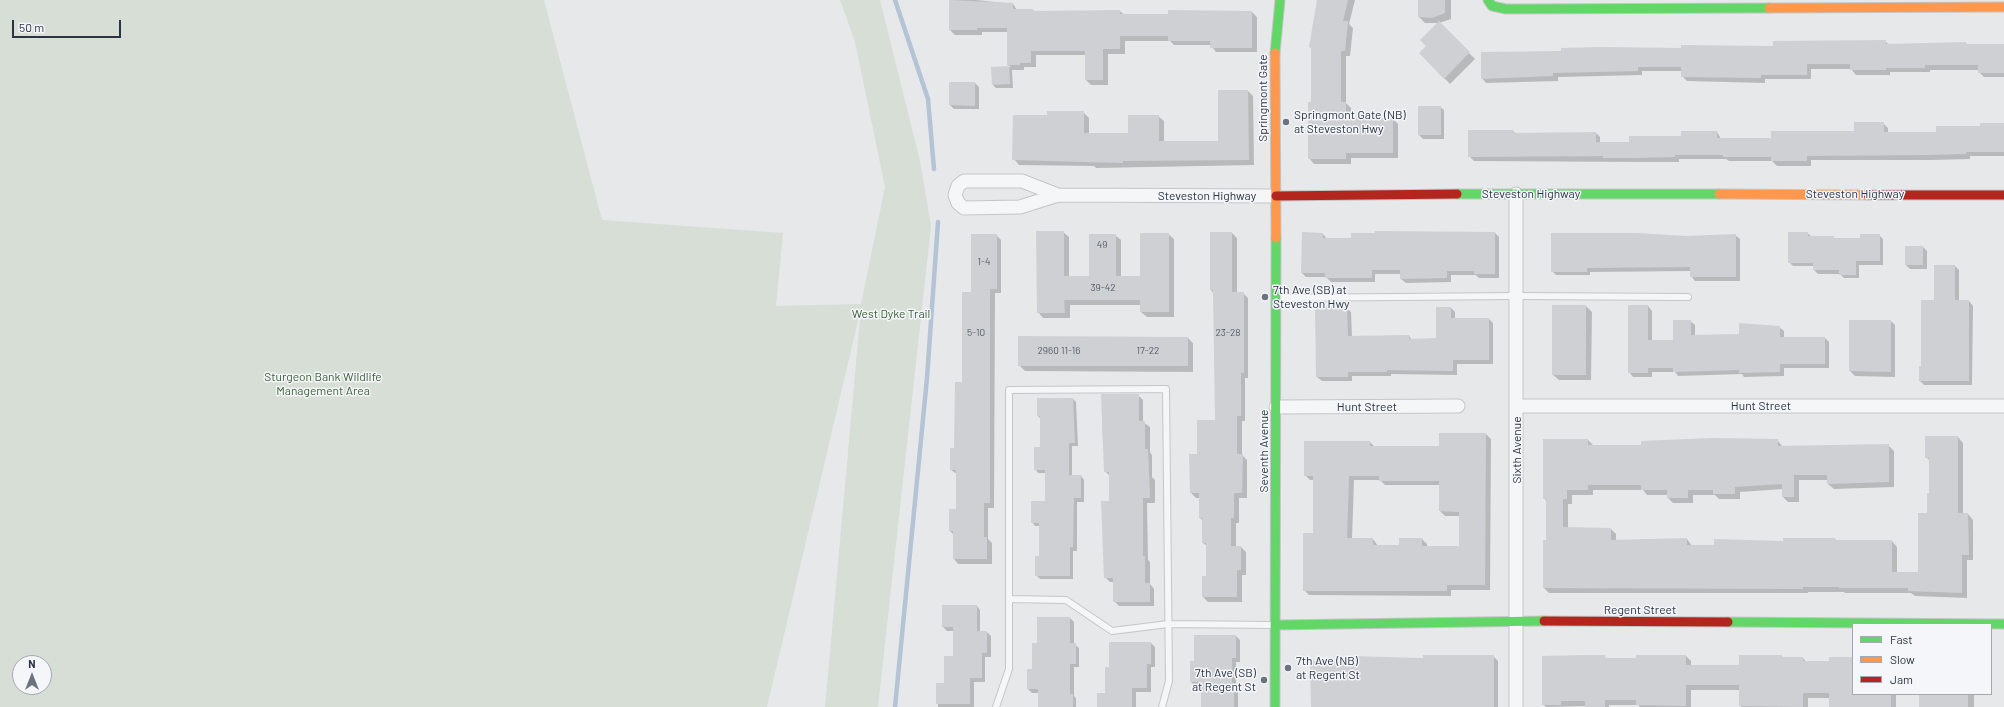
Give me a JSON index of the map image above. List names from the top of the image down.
{
  "streets": {
    "street": [
      "Springmont Gate",
      "Steveston Highway",
      "Hunt Street",
      "Sixth Avenue",
      "Seventh Avenue",
      "Regent Street"
    ]
  },
  "crossings": [
    ["Springmont Gate", "Steveston Highway"],
    ["Springmont Gate", "Seventh Avenue"],
    ["Steveston Highway", "Sixth Avenue"],
    ["Steveston Highway", "Seventh Avenue"],
    ["Hunt Street", "Sixth Avenue"],
    ["Hunt Street", "Seventh Avenue"],
    ["Sixth Avenue", "Regent Street"],
    ["Seventh Avenue", "Regent Street"]
  ],
  "parks": ["West Dyke Trail", "Sturgeon Bank Wildlife Management Area"],
  "places": [
    "Springmont Gate (NB) at Steveston Hwy",
    "7th Ave (SB) at Steveston Hwy",
    "7th Ave (NB) at Regent St",
    "7th Ave (SB) at Regent St"
  ],
  "house_numbers": [
    "49",
    "1-4",
    "39-42",
    "5-10",
    "23-28",
    "2960 11-16",
    "17-22"
  ],
  "legend": ["Fast", "Slow", "Jam"],
  "scale_bar": "50 m",
  "north": "top"
}
